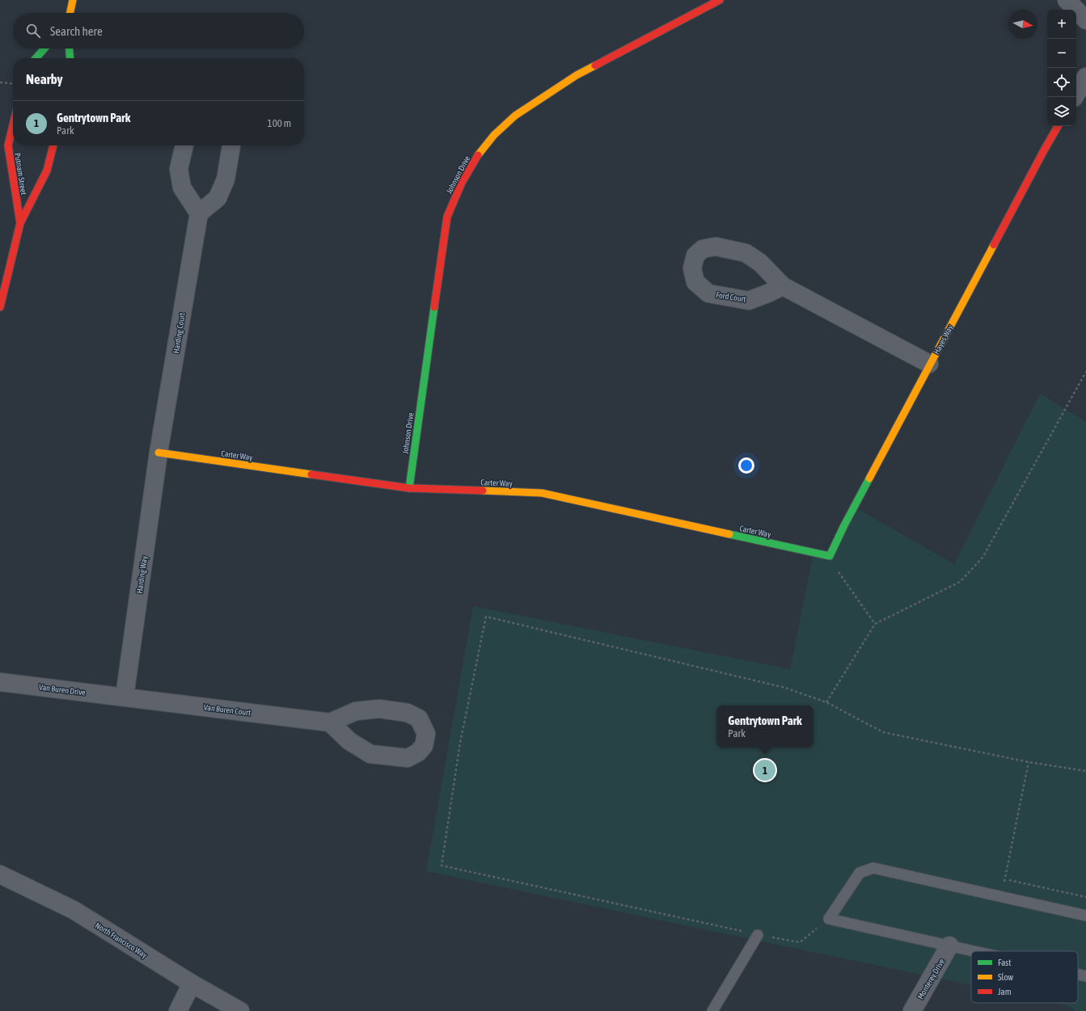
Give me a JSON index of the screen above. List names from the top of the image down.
{
  "streets": {
    "street": [
      "Putnam Street",
      "Johnson Drive",
      "Ford Court",
      "Harding Court",
      "Hayes Way",
      "Carter Way",
      "Harding Way",
      "Van Buren Drive",
      "Van Buren Court",
      "North Francisco Way",
      "Monterey Drive"
    ]
  },
  "crossings": [
    ["Johnson Drive", "Carter Way"],
    ["Ford Court", "Hayes Way"],
    ["Harding Court", "Carter Way"],
    ["Harding Court", "Harding Way"],
    ["Hayes Way", "Carter Way"],
    ["Carter Way", "Harding Way"],
    ["Harding Way", "Van Buren Drive"],
    ["Harding Way", "Van Buren Court"],
    ["Van Buren Drive", "Van Buren Court"]
  ],
  "legend": ["Fast", "Slow", "Jam"],
  "north": "right",
  "page": {
    "map_buttons": ["+", "−"],
    "search": "Search here",
    "heading": "Nearby",
    "list": [
      {
        "mark": "1",
        "name": "Gentrytown Park",
        "note": "Park",
        "value": "100 m"
      }
    ],
    "popup": ["Gentrytown Park", "Park"],
    "pins": "1"
  }
}
